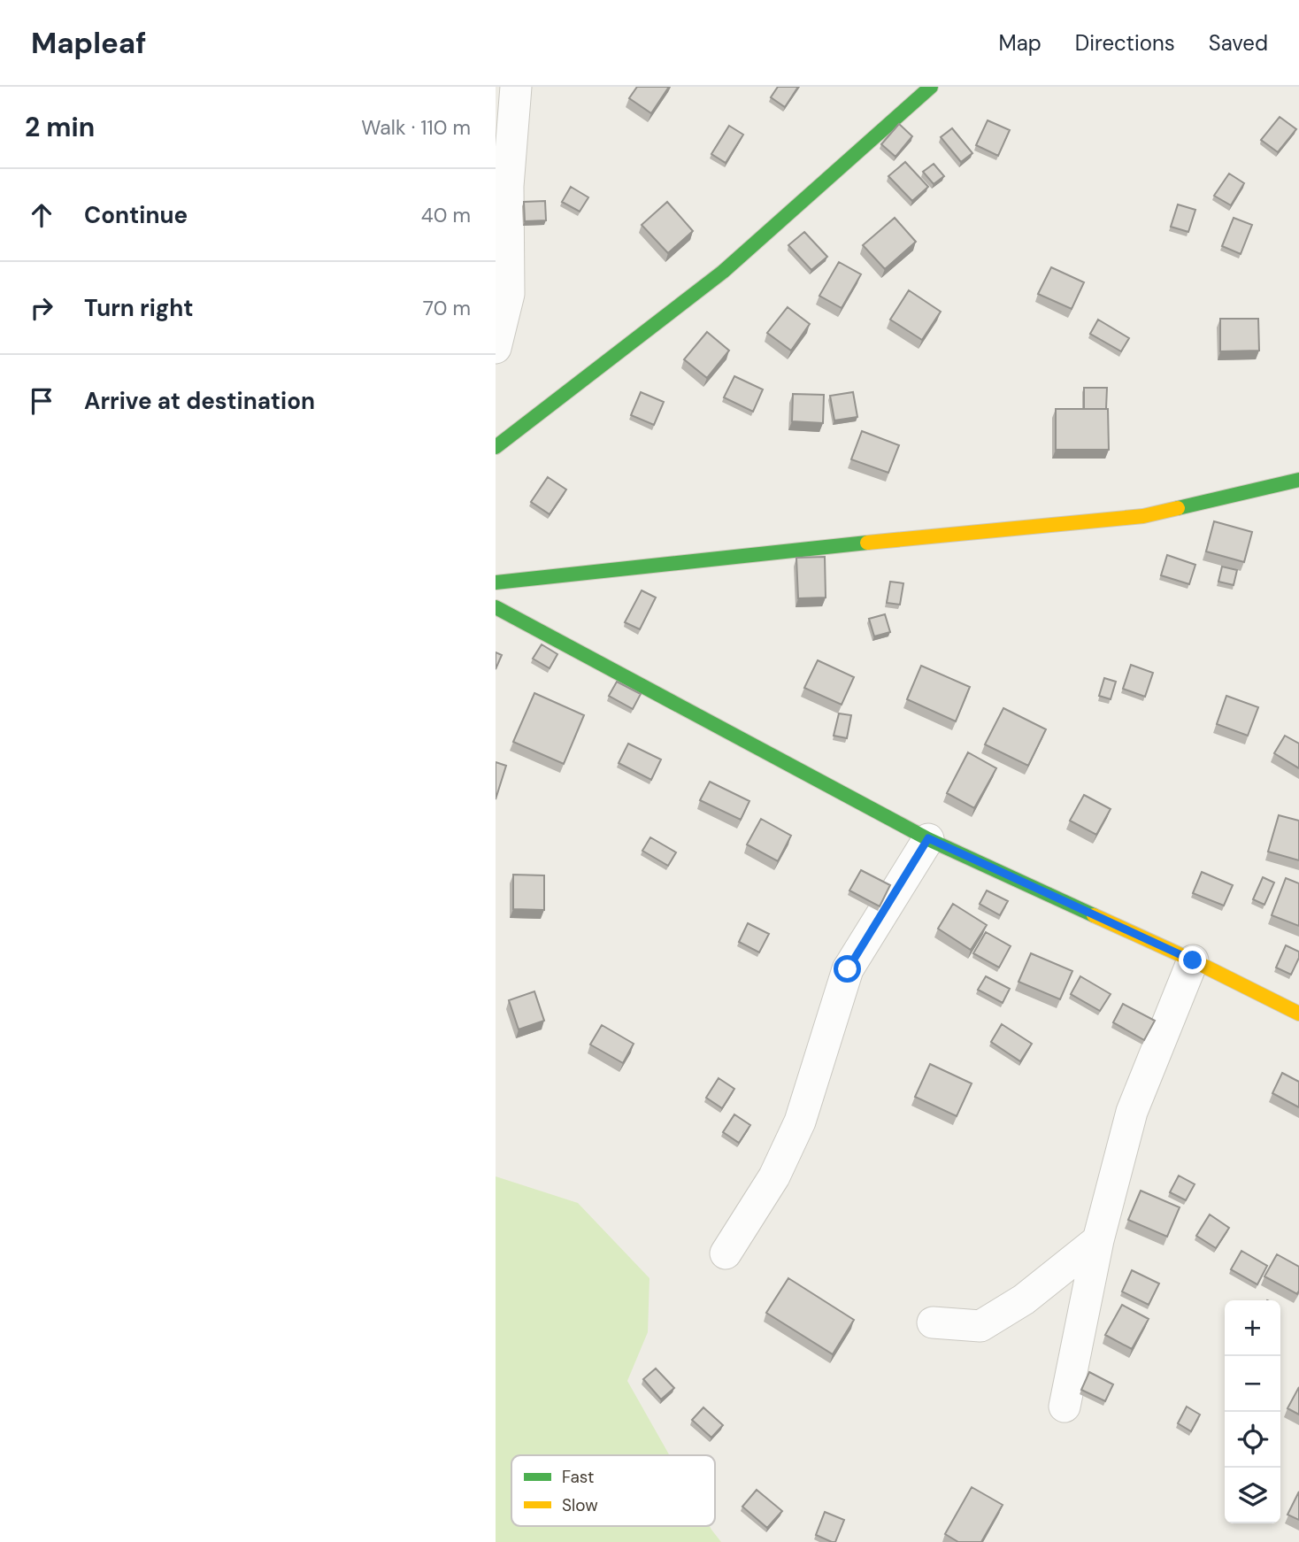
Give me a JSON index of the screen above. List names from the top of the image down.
{
  "legend": ["Fast", "Slow"],
  "page": {
    "header": "Mapleaf",
    "nav": ["Map", "Directions", "Saved"],
    "heading": ["2 min", "Walk · 110 m"],
    "list": [
      ["Continue", "40 m"],
      ["Turn right", "70 m"],
      "Arrive at destination"
    ],
    "map_buttons": ["+", "−"]
  }
}
